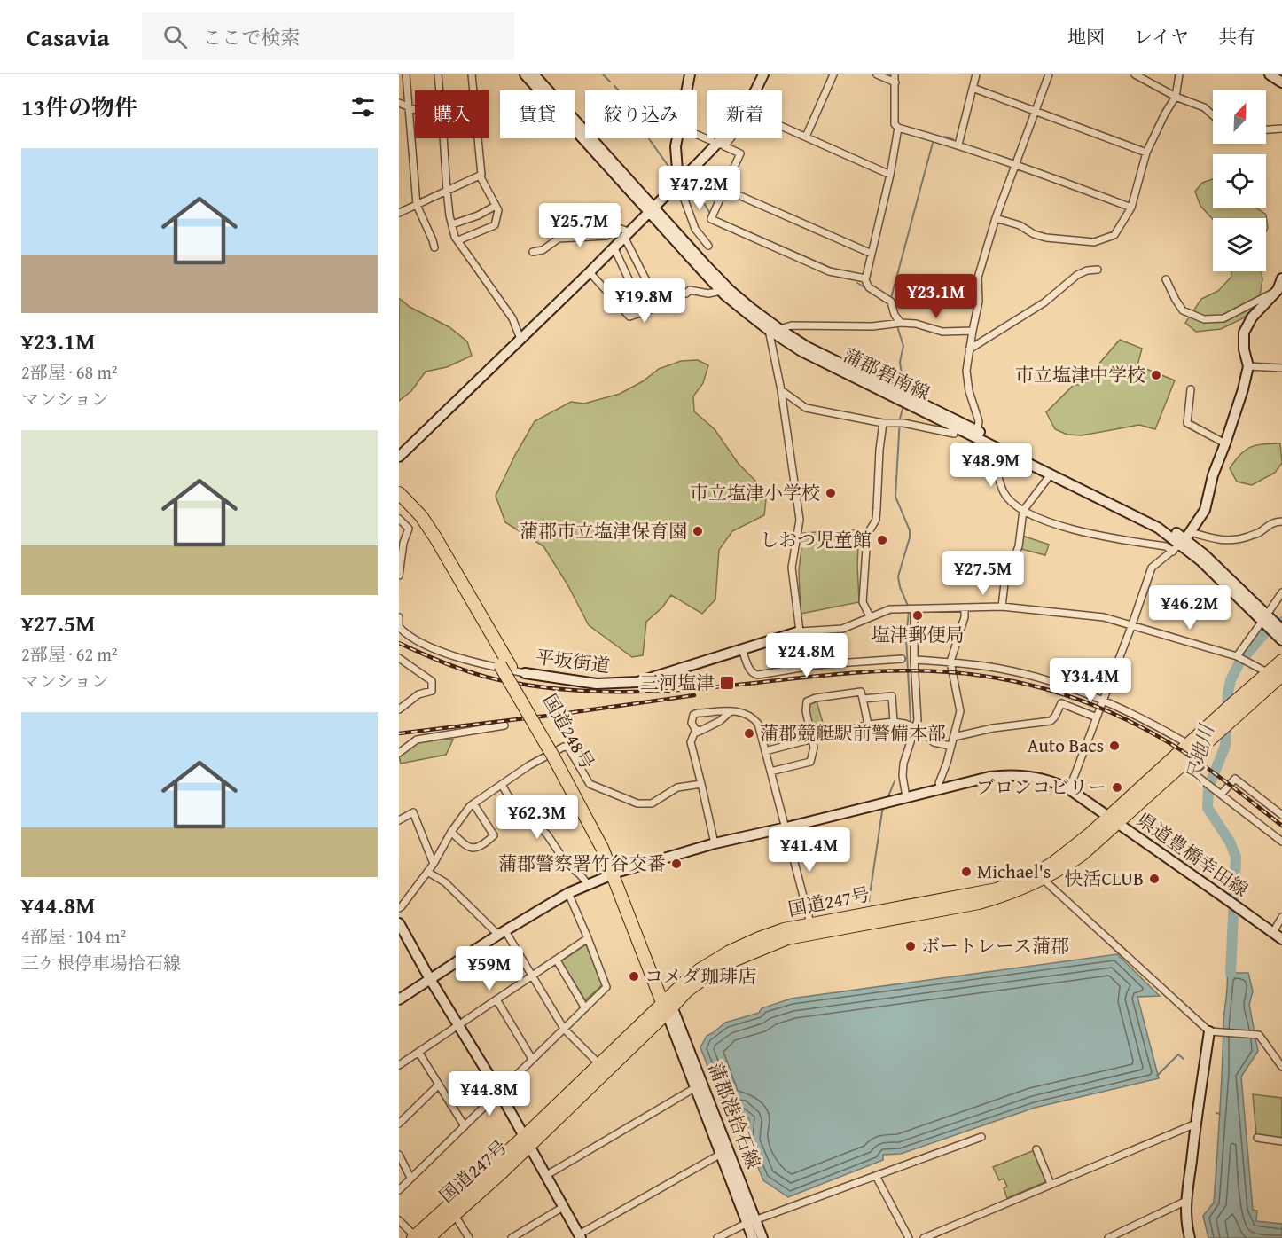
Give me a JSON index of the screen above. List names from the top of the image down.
{
  "streets": {
    "highway": ["国道248号", "国道247号"],
    "main road": [
      "蒲郡碧南線",
      "平坂街道",
      "県道豊橋幸田線",
      "蒲郡港拾石線"
    ]
  },
  "crossings": [
    ["平坂街道", "国道247号"],
    ["国道248号", "県道豊橋幸田線"],
    ["国道248号", "国道247号"],
    ["国道248号", "蒲郡港拾石線"],
    ["県道豊橋幸田線", "国道247号"],
    ["国道247号", "蒲郡港拾石線"]
  ],
  "water": ["尺地川"],
  "places": {
    "other": [
      "市立塩津中学校",
      "市立塩津小学校",
      "蒲郡市立塩津保育園",
      "しおつ児童館",
      "塩津郵便局",
      "蒲郡競艇駅前警備本部",
      "Auto Bacs",
      "ブロンコビリー",
      "蒲郡警察署竹谷交番",
      "Michael's",
      "快活CLUB",
      "ボートレース蒲郡",
      "コメダ珈琲店"
    ],
    "transit": ["三河塩津"]
  },
  "north": "top right",
  "page": {
    "header": "Casavia",
    "search": "ここで検索",
    "nav": ["地図", "レイヤ", "共有"],
    "heading": "13件の物件",
    "chip": [
      "購入",
      "賃貸",
      "絞り込み",
      "新着"
    ],
    "list": [
      {
        "name": "¥23.1M",
        "note": "2部屋 · 68 m² · マンション"
      },
      {
        "name": "¥27.5M",
        "note": "2部屋 · 62 m² · マンション"
      },
      {
        "name": "¥44.8M",
        "note": "4部屋 · 104 m² · 三ケ根停車場拾石線"
      }
    ],
    "price": [
      "¥47.2M",
      "¥25.7M",
      "¥23.1M",
      "¥19.8M",
      "¥48.9M",
      "¥27.5M",
      "¥46.2M",
      "¥24.8M",
      "¥34.4M",
      "¥62.3M",
      "¥41.4M",
      "¥59M",
      "¥44.8M"
    ]
  }
}
